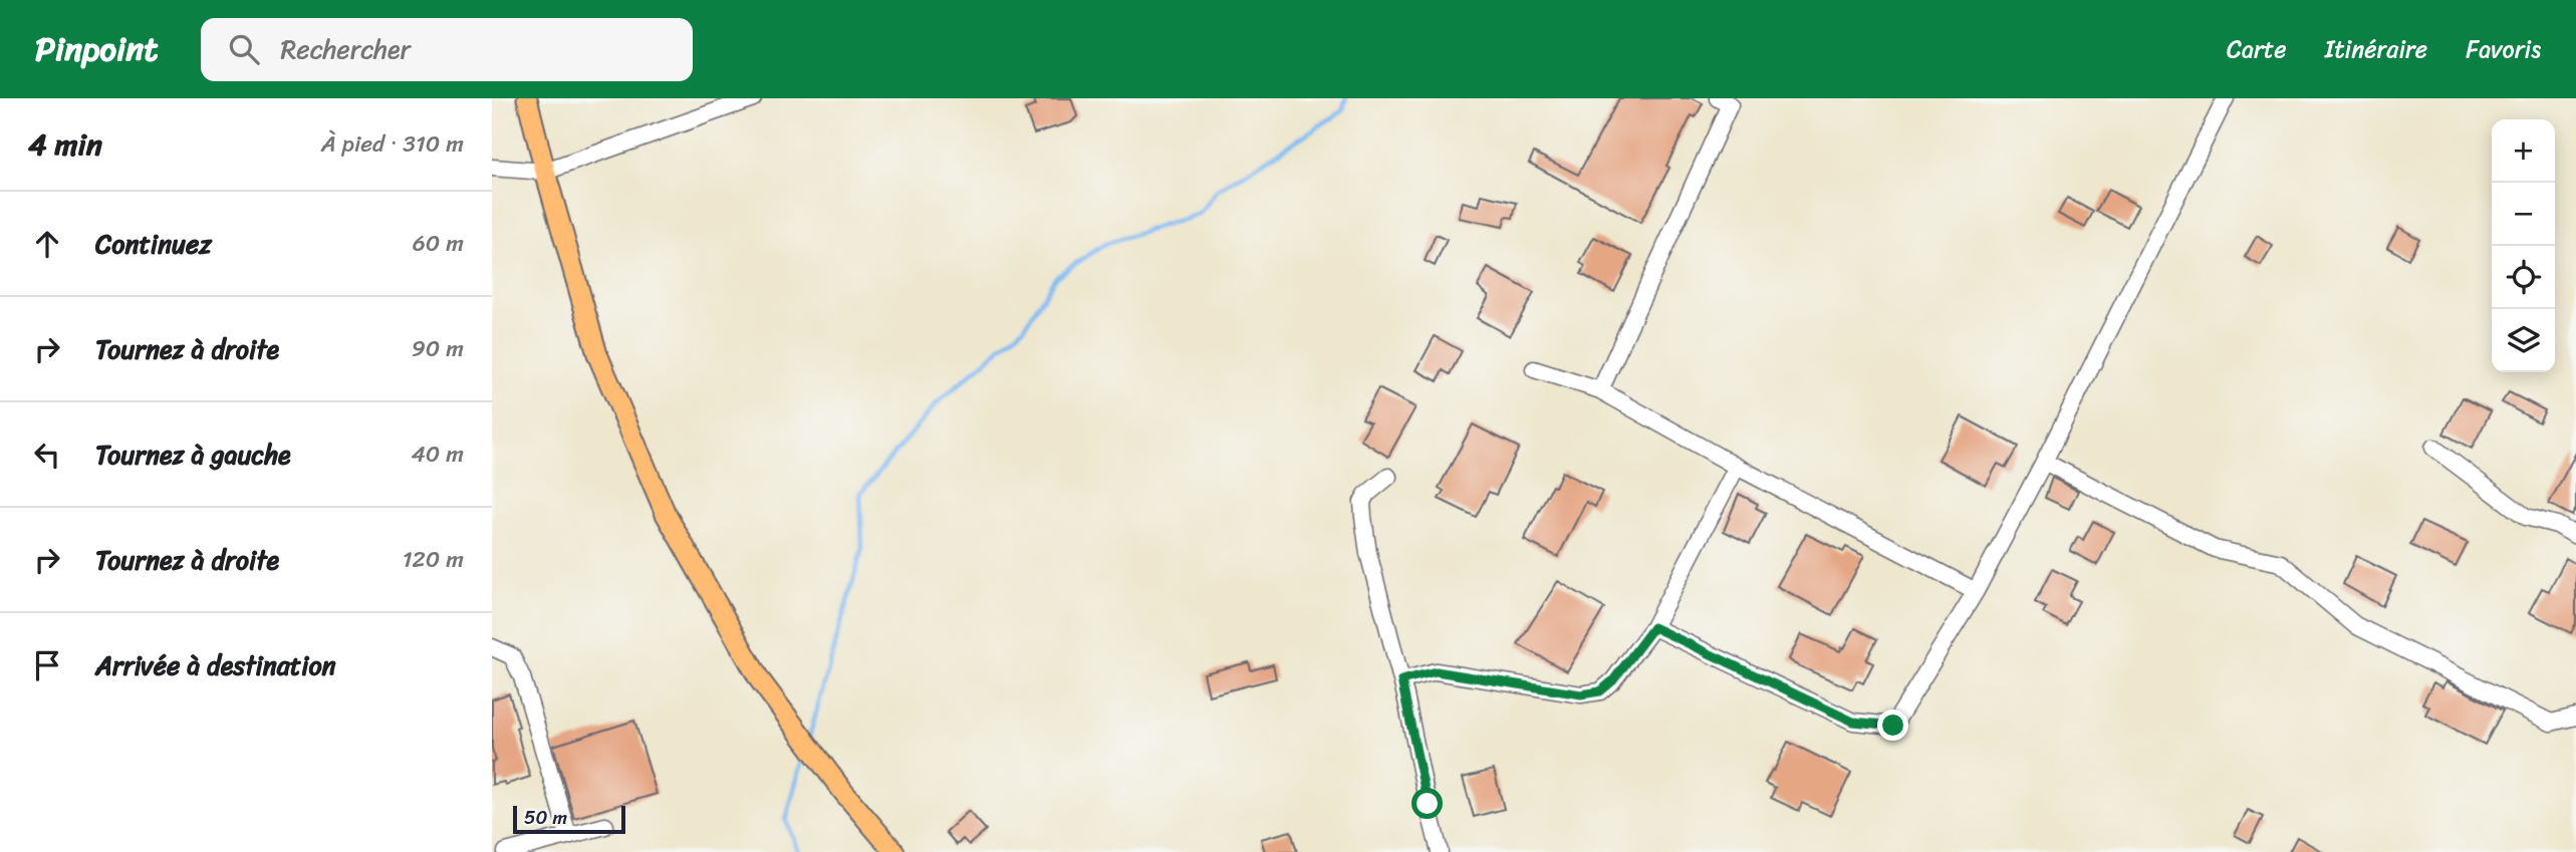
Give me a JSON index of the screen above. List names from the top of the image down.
{
  "scale_bar": "50 m",
  "page": {
    "header": "Pinpoint",
    "search": "Rechercher",
    "nav": ["Carte", "Itinéraire", "Favoris"],
    "heading": ["4 min", "À pied · 310 m"],
    "map_buttons": ["+", "−"],
    "list": [
      ["Continuez", "60 m"],
      ["Tournez à droite", "90 m"],
      ["Tournez à gauche", "40 m"],
      ["Tournez à droite", "120 m"],
      "Arrivée à destination"
    ],
    "scale": "50 m"
  }
}
